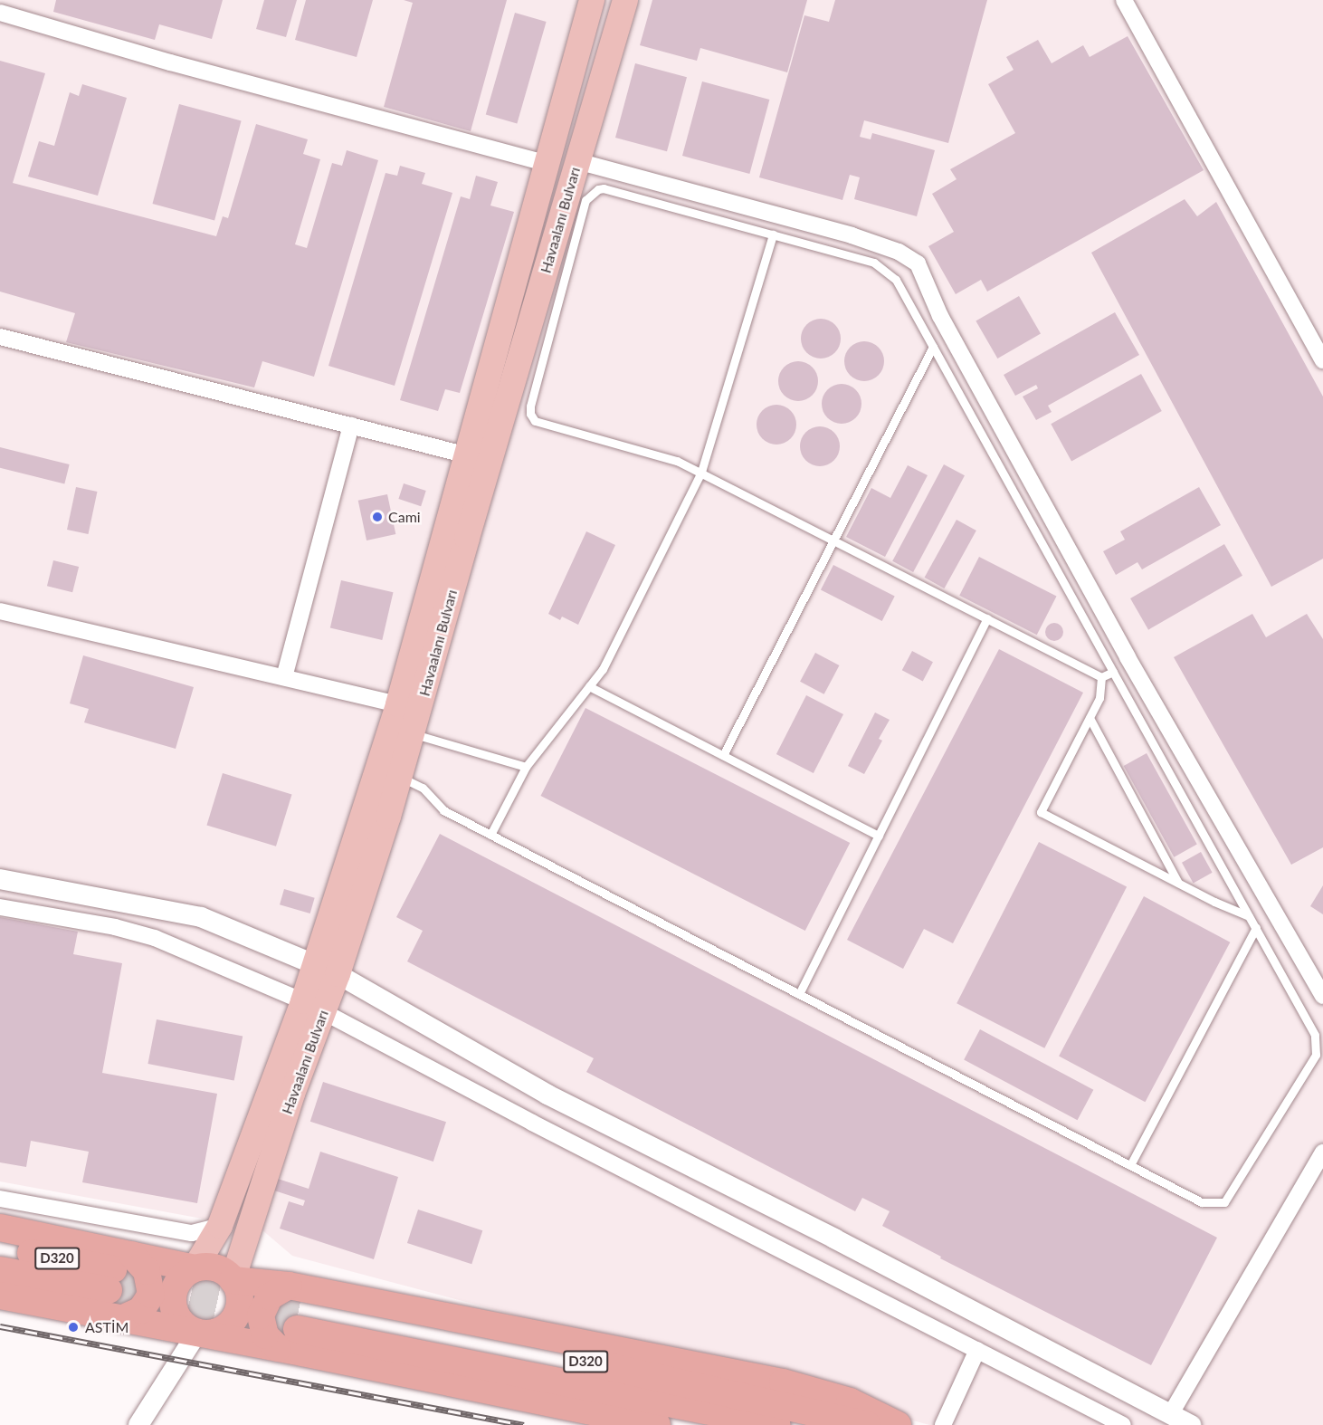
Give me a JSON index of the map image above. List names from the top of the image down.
{
  "streets": {
    "highway": ["D320"],
    "main road": ["Havaalanı Bulvarı"]
  },
  "places": ["Cami", "ASTİM"]
}
